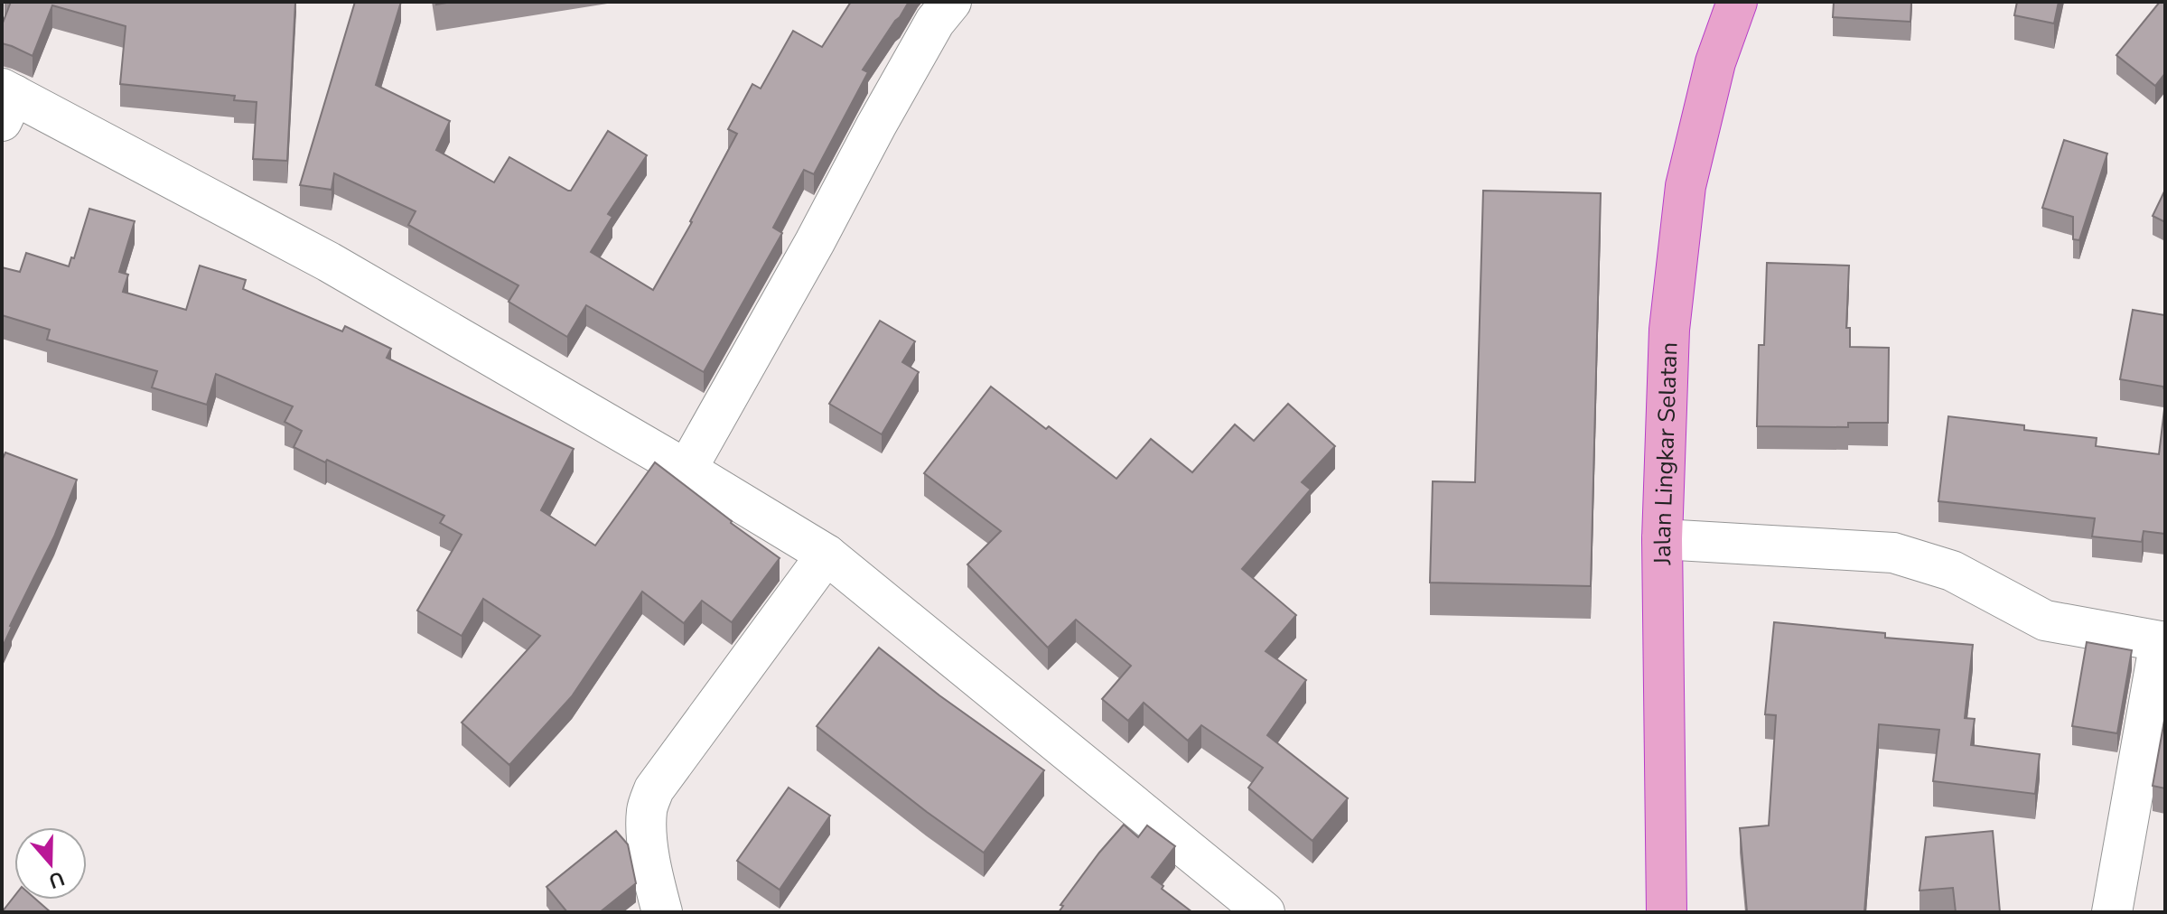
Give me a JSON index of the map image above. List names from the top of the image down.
{
  "streets": {
    "highway": ["Jalan Lingkar Selatan"]
  },
  "north": "bottom"
}
